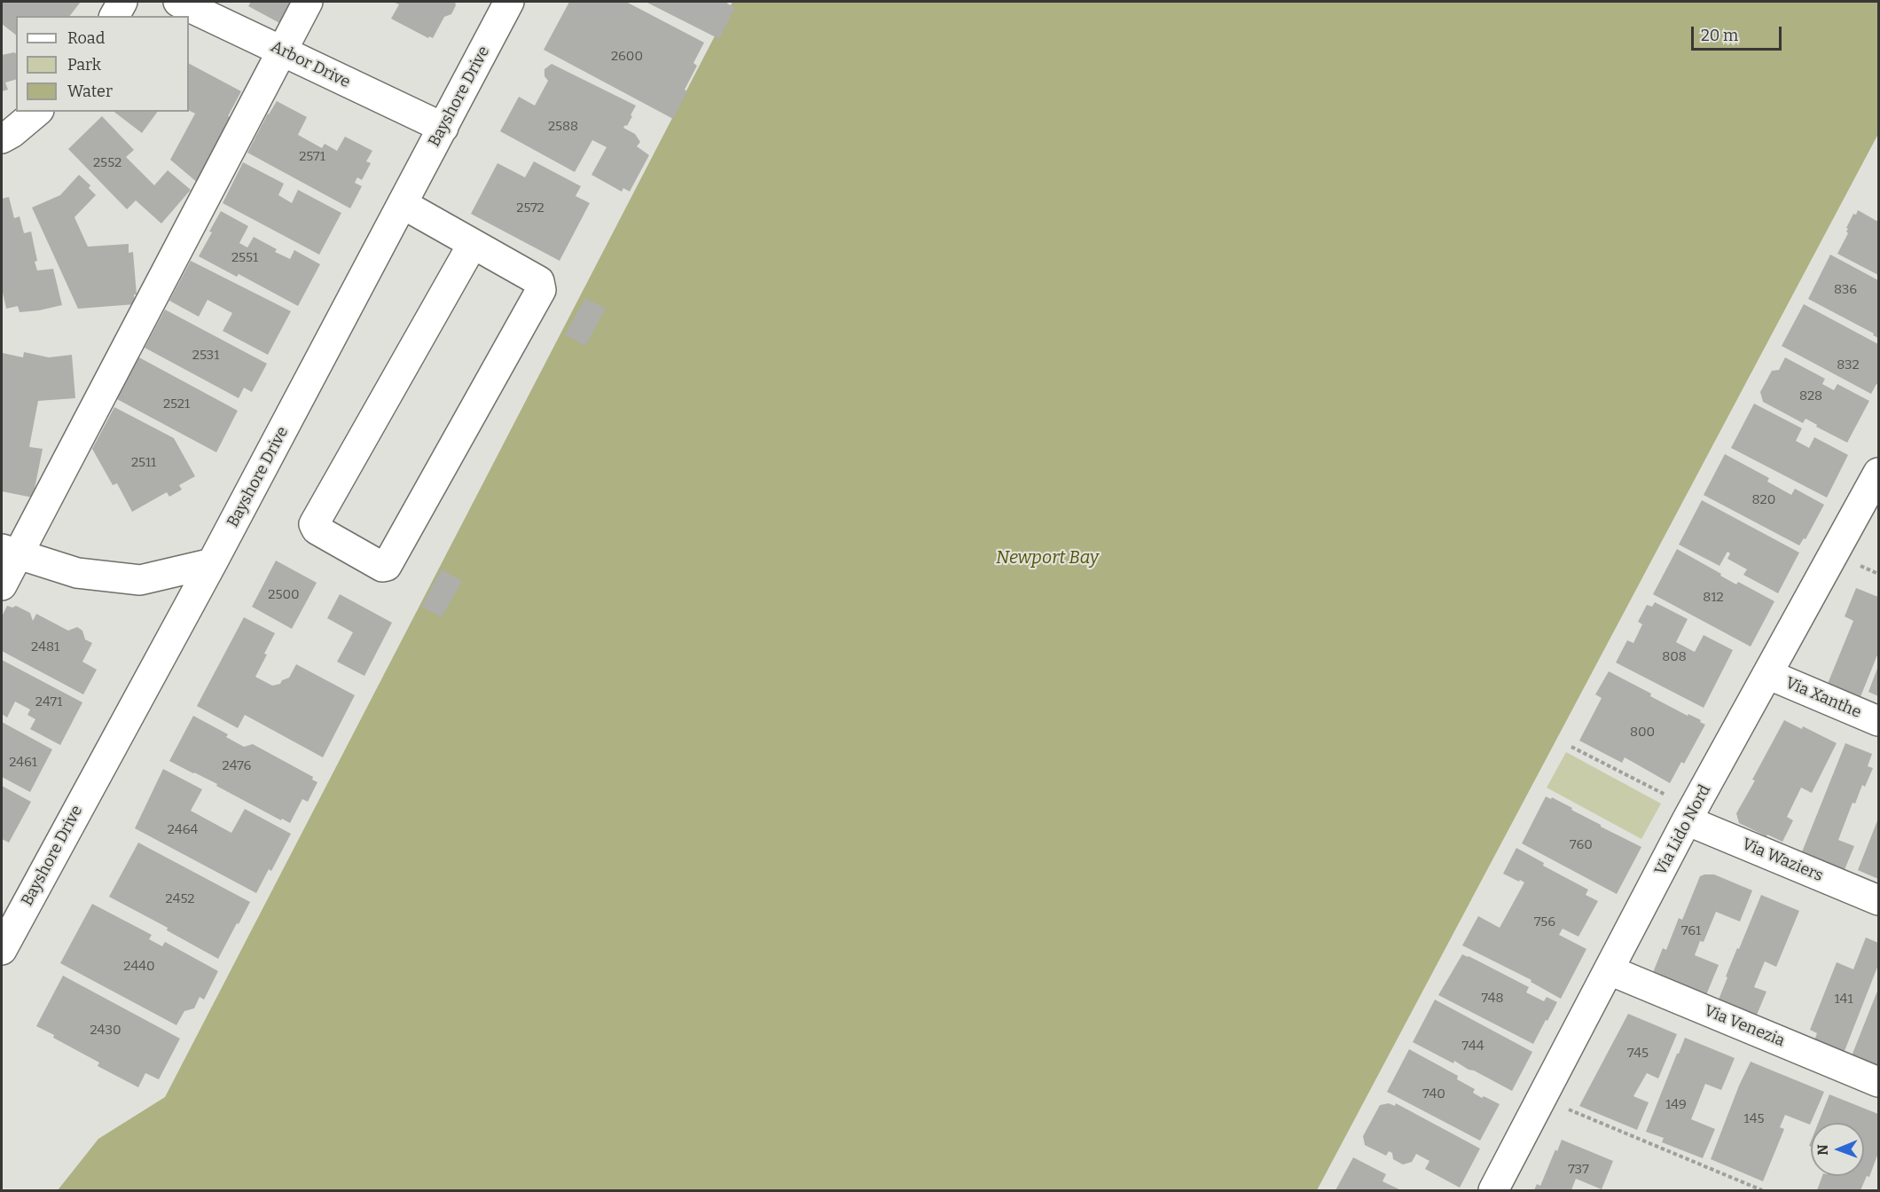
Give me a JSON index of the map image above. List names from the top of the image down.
{
  "streets": {
    "street": [
      "Arbor Drive",
      "Bayshore Drive",
      "Via Xanthe",
      "Via Lido Nord",
      "Via Waziers",
      "Via Venezia"
    ]
  },
  "crossings": [
    ["Arbor Drive", "Bayshore Drive"],
    ["Via Xanthe", "Via Lido Nord"],
    ["Via Lido Nord", "Via Waziers"],
    ["Via Lido Nord", "Via Venezia"]
  ],
  "water": ["Newport Bay"],
  "house_numbers": [
    "2600",
    "2588",
    "2571",
    "2552",
    "2572",
    "2551",
    "836",
    "2531",
    "832",
    "828",
    "2521",
    "2511",
    "820",
    "2500",
    "812",
    "2481",
    "808",
    "2471",
    "800",
    "2461",
    "2476",
    "2464",
    "760",
    "2452",
    "756",
    "761",
    "2440",
    "748",
    "141",
    "2430",
    "744",
    "745",
    "740",
    "149",
    "145",
    "737"
  ],
  "legend": ["Road", "Park", "Water"],
  "scale_bar": "20 m",
  "north": "left"
}
